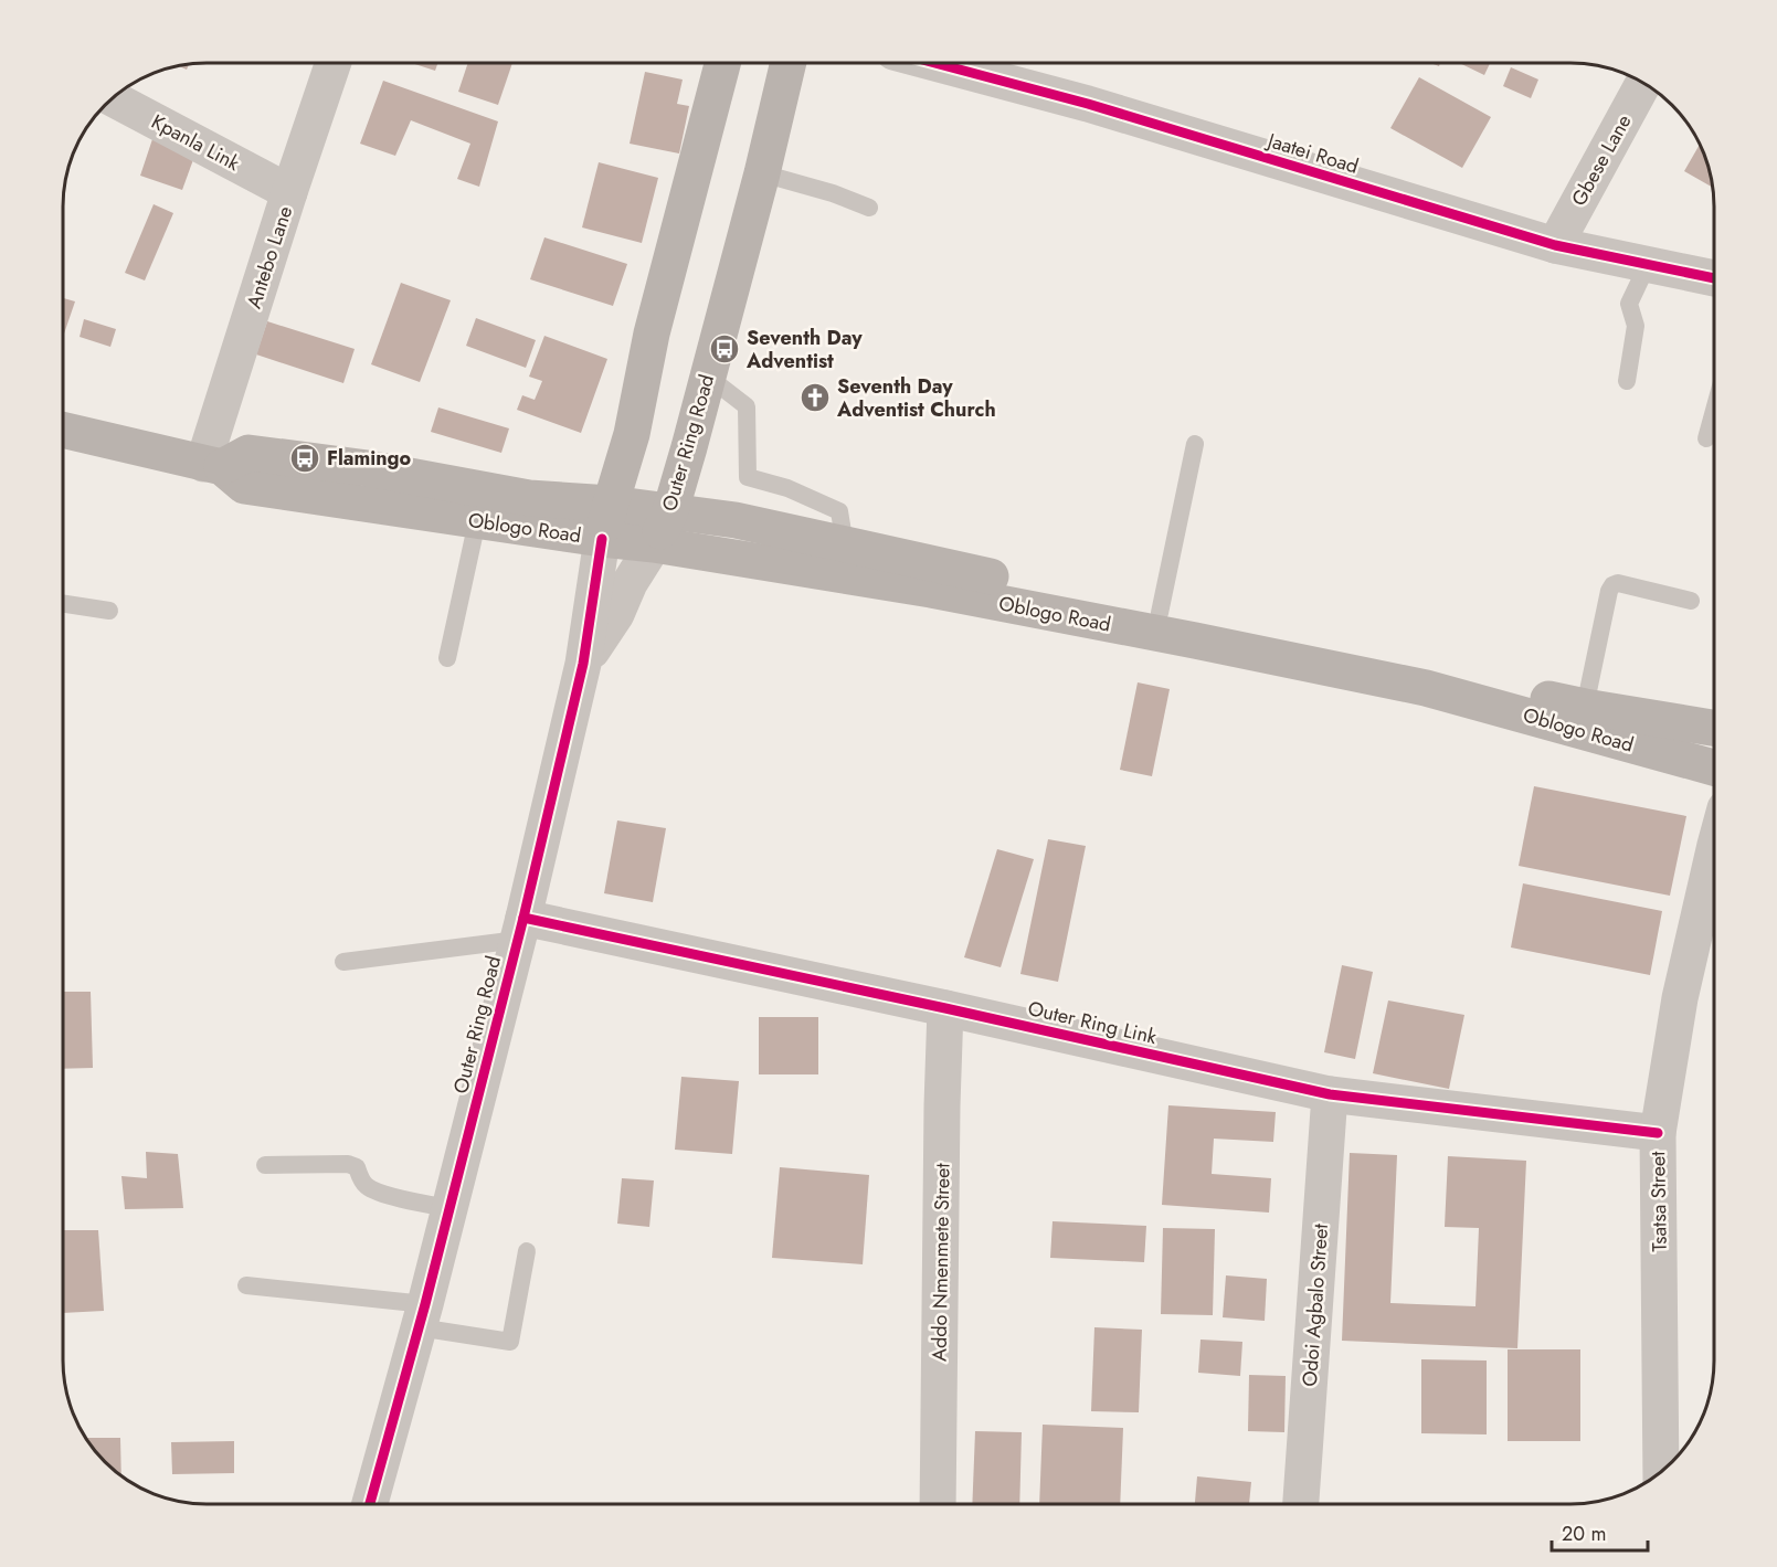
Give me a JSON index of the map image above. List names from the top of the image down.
{
  "streets": {
    "main road": ["Outer Ring Road", "Oblogo Road"],
    "street": [
      "Kpanla Link",
      "Jaatei Road",
      "Gbese Lane",
      "Antebo Lane",
      "Outer Ring Link",
      "Tsatsa Street",
      "Addo Nmenmete Street",
      "Odoi Agbalo Street"
    ]
  },
  "crossings": [
    ["Kpanla Link", "Antebo Lane"],
    ["Jaatei Road", "Gbese Lane"],
    ["Antebo Lane", "Oblogo Road"],
    ["Outer Ring Road", "Oblogo Road"],
    ["Outer Ring Road", "Outer Ring Link"],
    ["Outer Ring Link", "Tsatsa Street"],
    ["Outer Ring Link", "Addo Nmenmete Street"],
    ["Outer Ring Link", "Odoi Agbalo Street"]
  ],
  "places": {
    "bus stop": ["Seventh Day Adventist", "Flamingo"],
    "church": ["Seventh Day Adventist Church"]
  },
  "scale_bar": "20 m"
}
